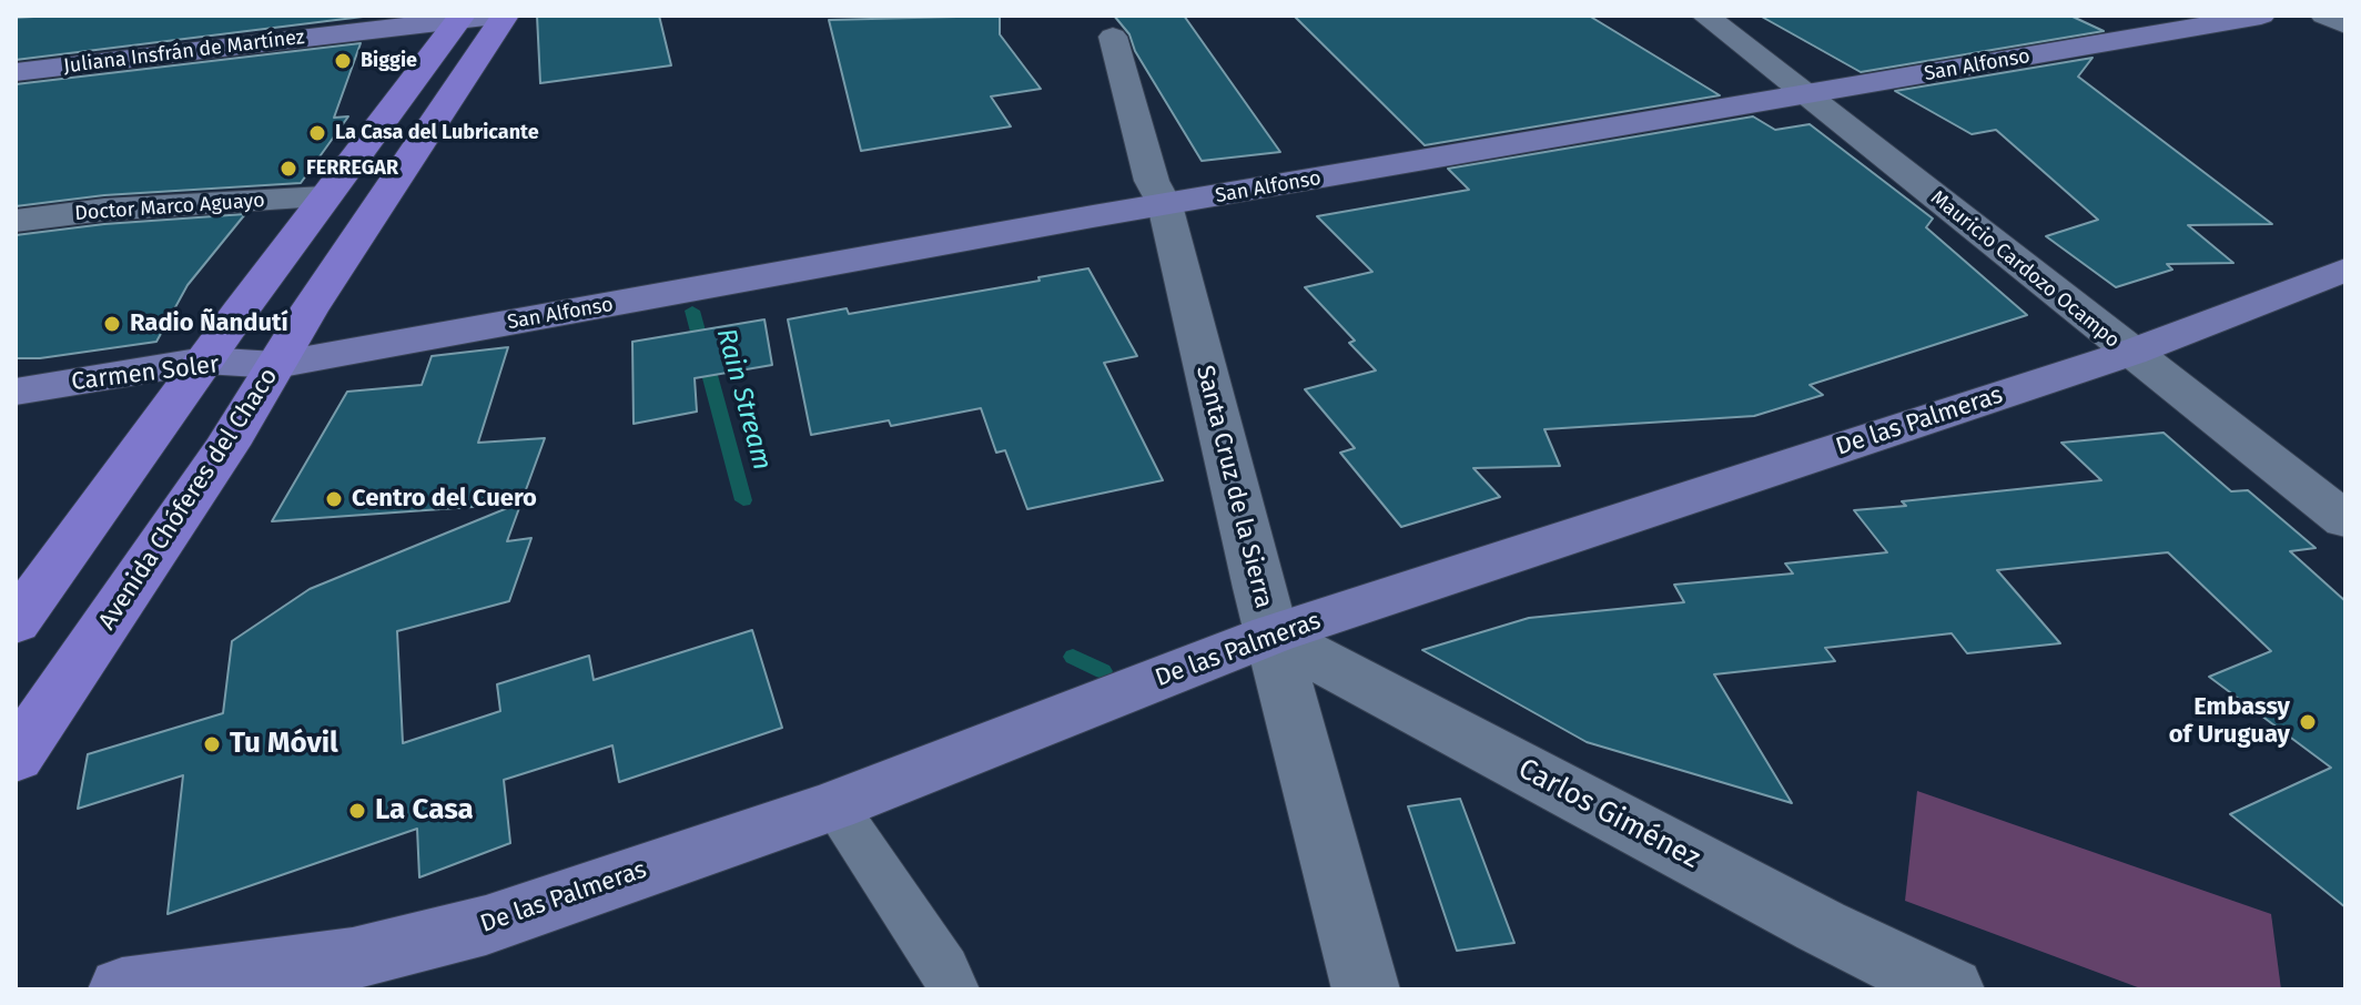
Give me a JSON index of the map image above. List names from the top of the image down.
{
  "streets": {
    "main road": ["Avenida Chóferes del Chaco"],
    "street": [
      "Juliana Insfrán de Martínez",
      "San Alfonso",
      "Doctor Marco Aguayo",
      "Mauricio Cardozo Ocampo",
      "Carmen Soler",
      "De las Palmeras",
      "Santa Cruz de la Sierra",
      "Carlos Giménez"
    ]
  },
  "crossings": [
    ["San Alfonso", "Mauricio Cardozo Ocampo"],
    ["San Alfonso", "Carmen Soler"],
    ["San Alfonso", "Santa Cruz de la Sierra"],
    ["San Alfonso", "Avenida Chóferes del Chaco"],
    ["Mauricio Cardozo Ocampo", "De las Palmeras"],
    ["Carmen Soler", "Avenida Chóferes del Chaco"],
    ["De las Palmeras", "Santa Cruz de la Sierra"],
    ["De las Palmeras", "Carlos Giménez"],
    ["Santa Cruz de la Sierra", "Carlos Giménez"]
  ],
  "water": ["Rain Stream"],
  "places": [
    "Biggie",
    "La Casa del Lubricante",
    "FERREGAR",
    "Radio Ñandutí",
    "Centro del Cuero",
    "Embassy of Uruguay",
    "Tu Móvil",
    "La Casa"
  ]
}
